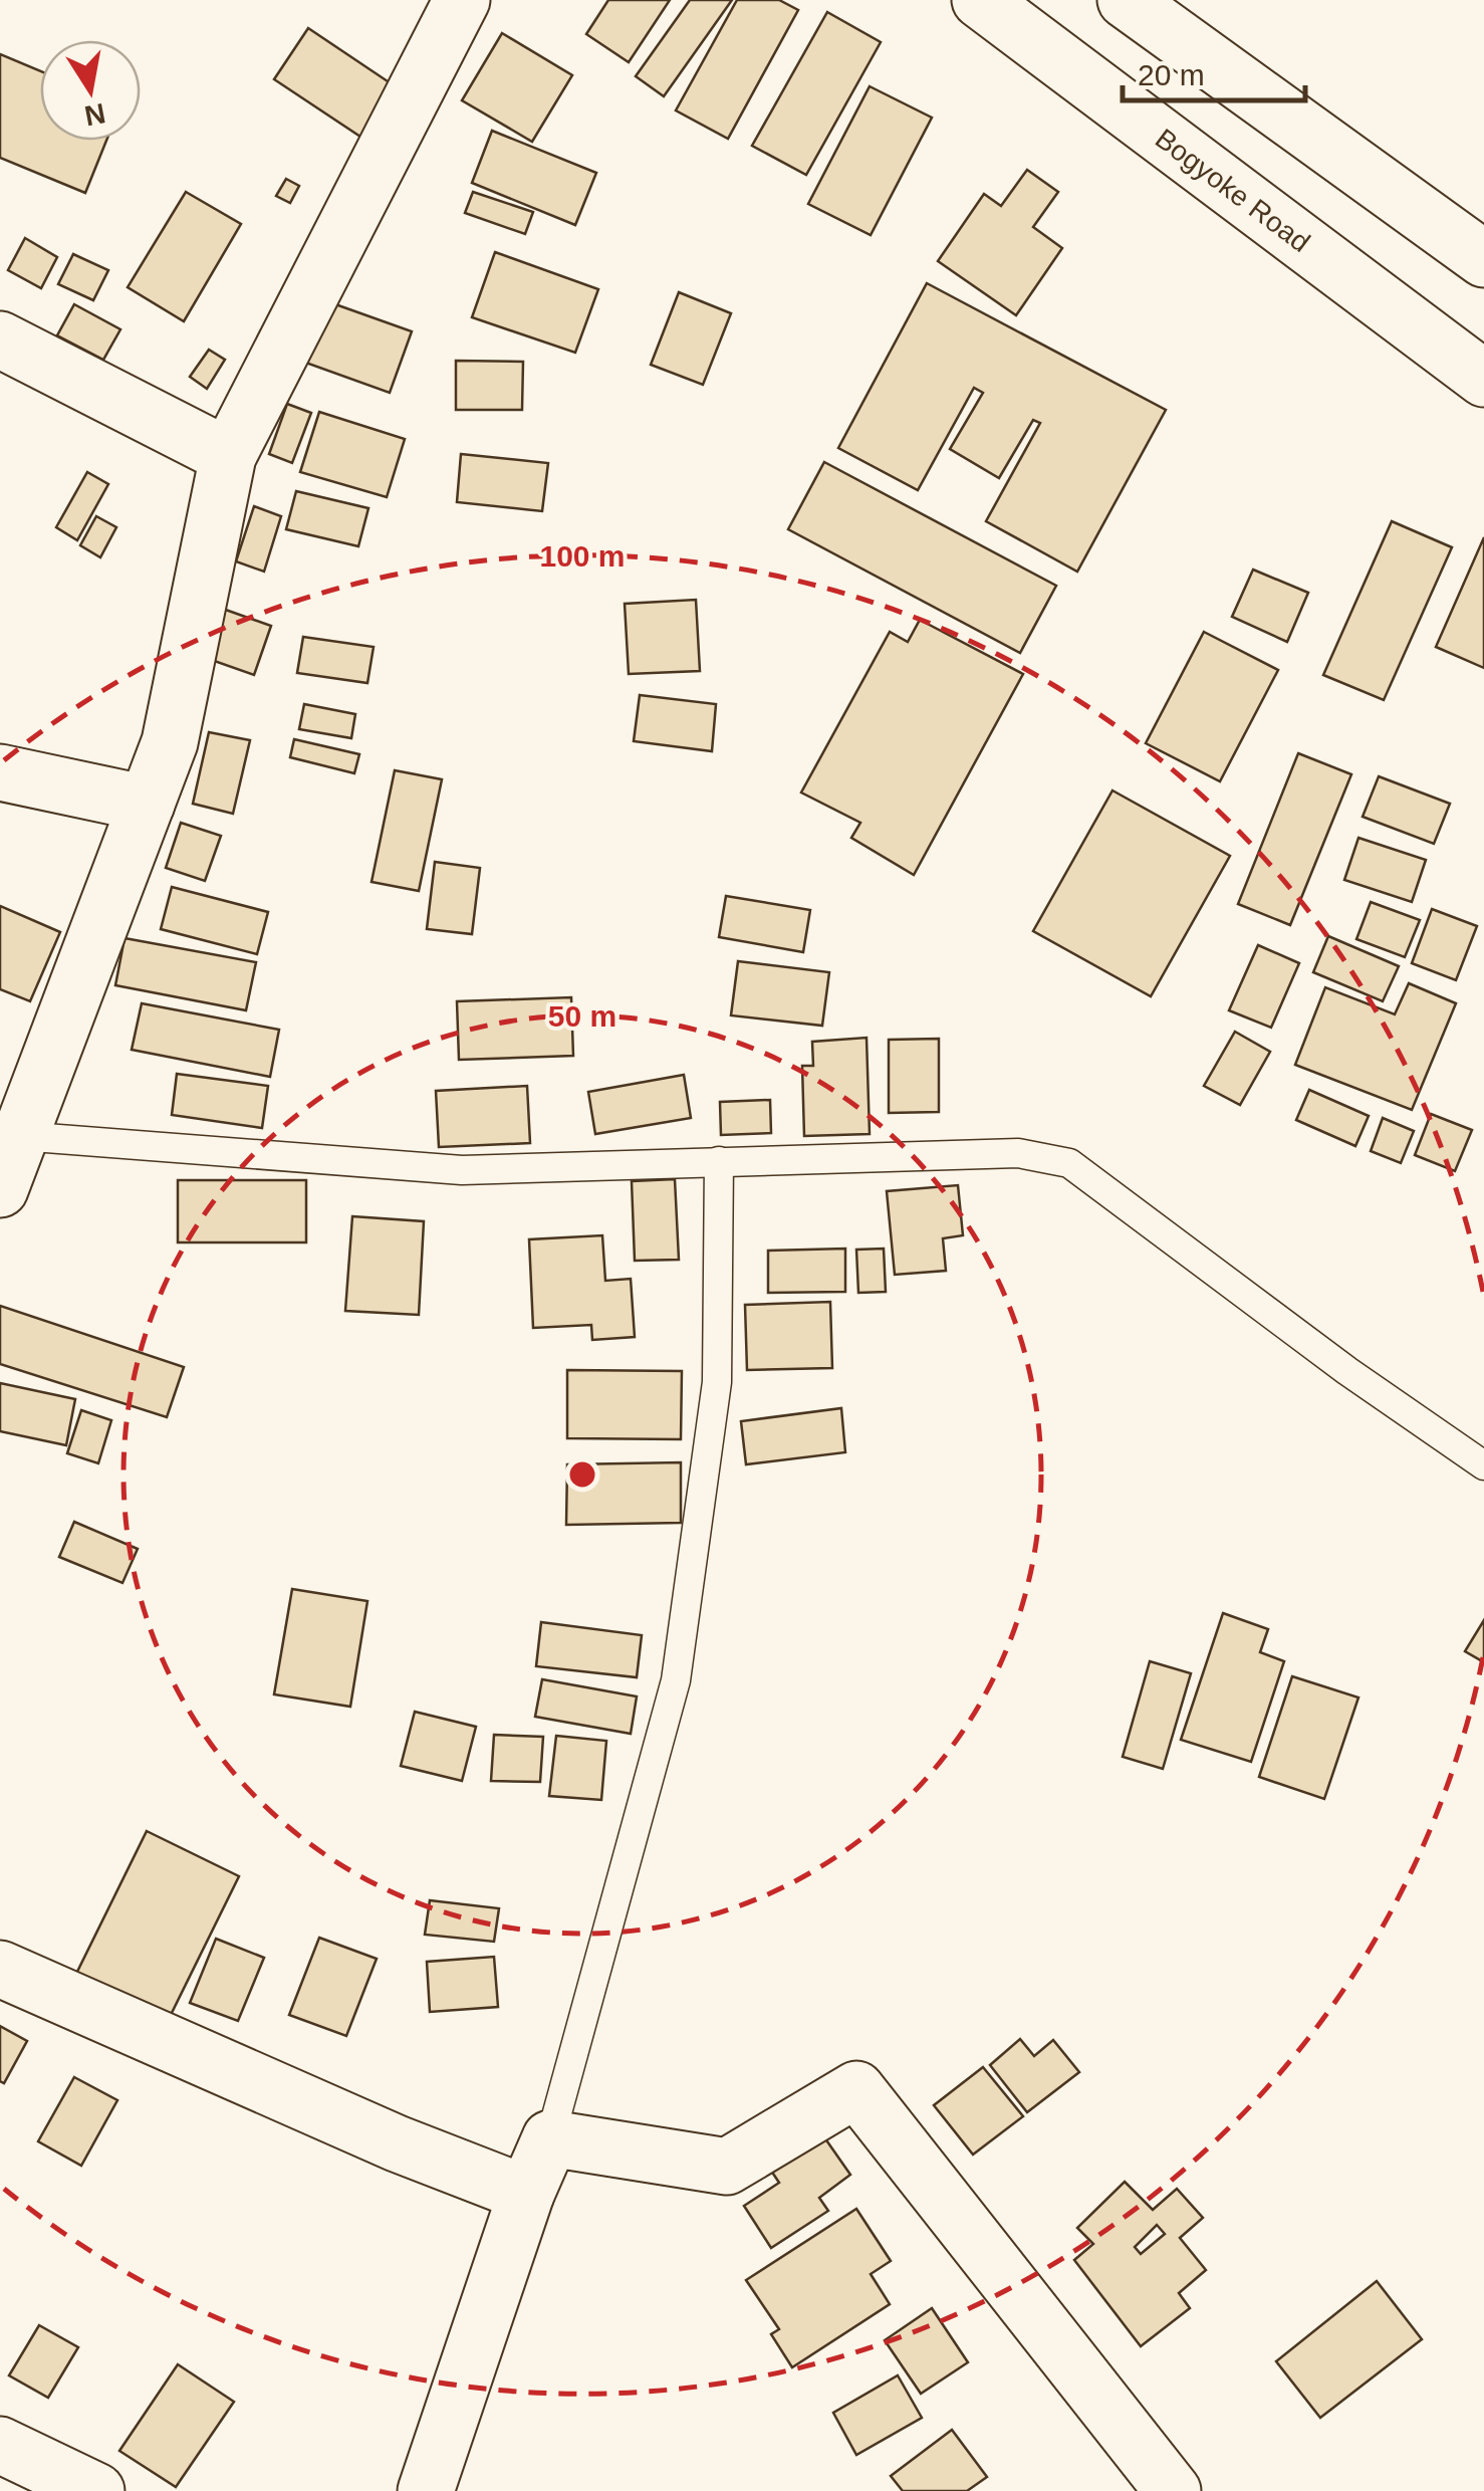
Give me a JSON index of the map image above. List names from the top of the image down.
{
  "streets": {
    "street": ["Bogyoke Road"]
  },
  "scale_bar": "20 m",
  "north": "bottom",
  "rings": ["100 m", "50 m"]
}
